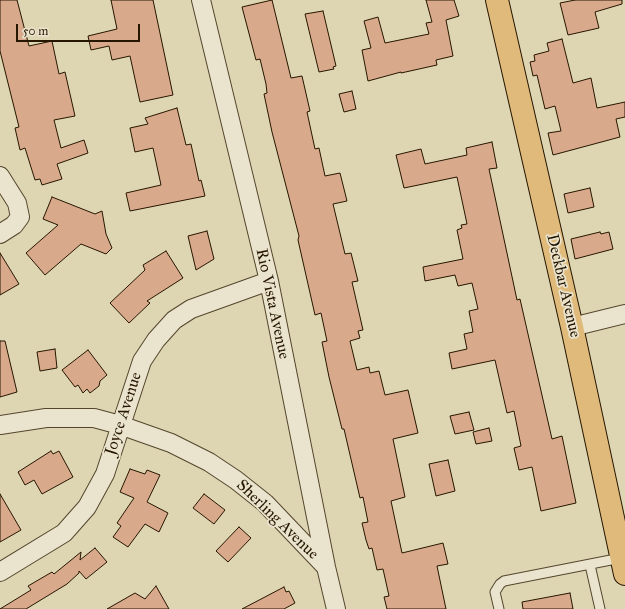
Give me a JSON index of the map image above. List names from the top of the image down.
{
  "streets": {
    "main road": ["Deckbar Avenue"],
    "street": ["Rio Vista Avenue", "Joyce Avenue", "Sherling Avenue"]
  },
  "crossings": [
    ["Rio Vista Avenue", "Joyce Avenue"],
    ["Rio Vista Avenue", "Sherling Avenue"],
    ["Joyce Avenue", "Sherling Avenue"]
  ],
  "scale_bar": "50 m"
}
